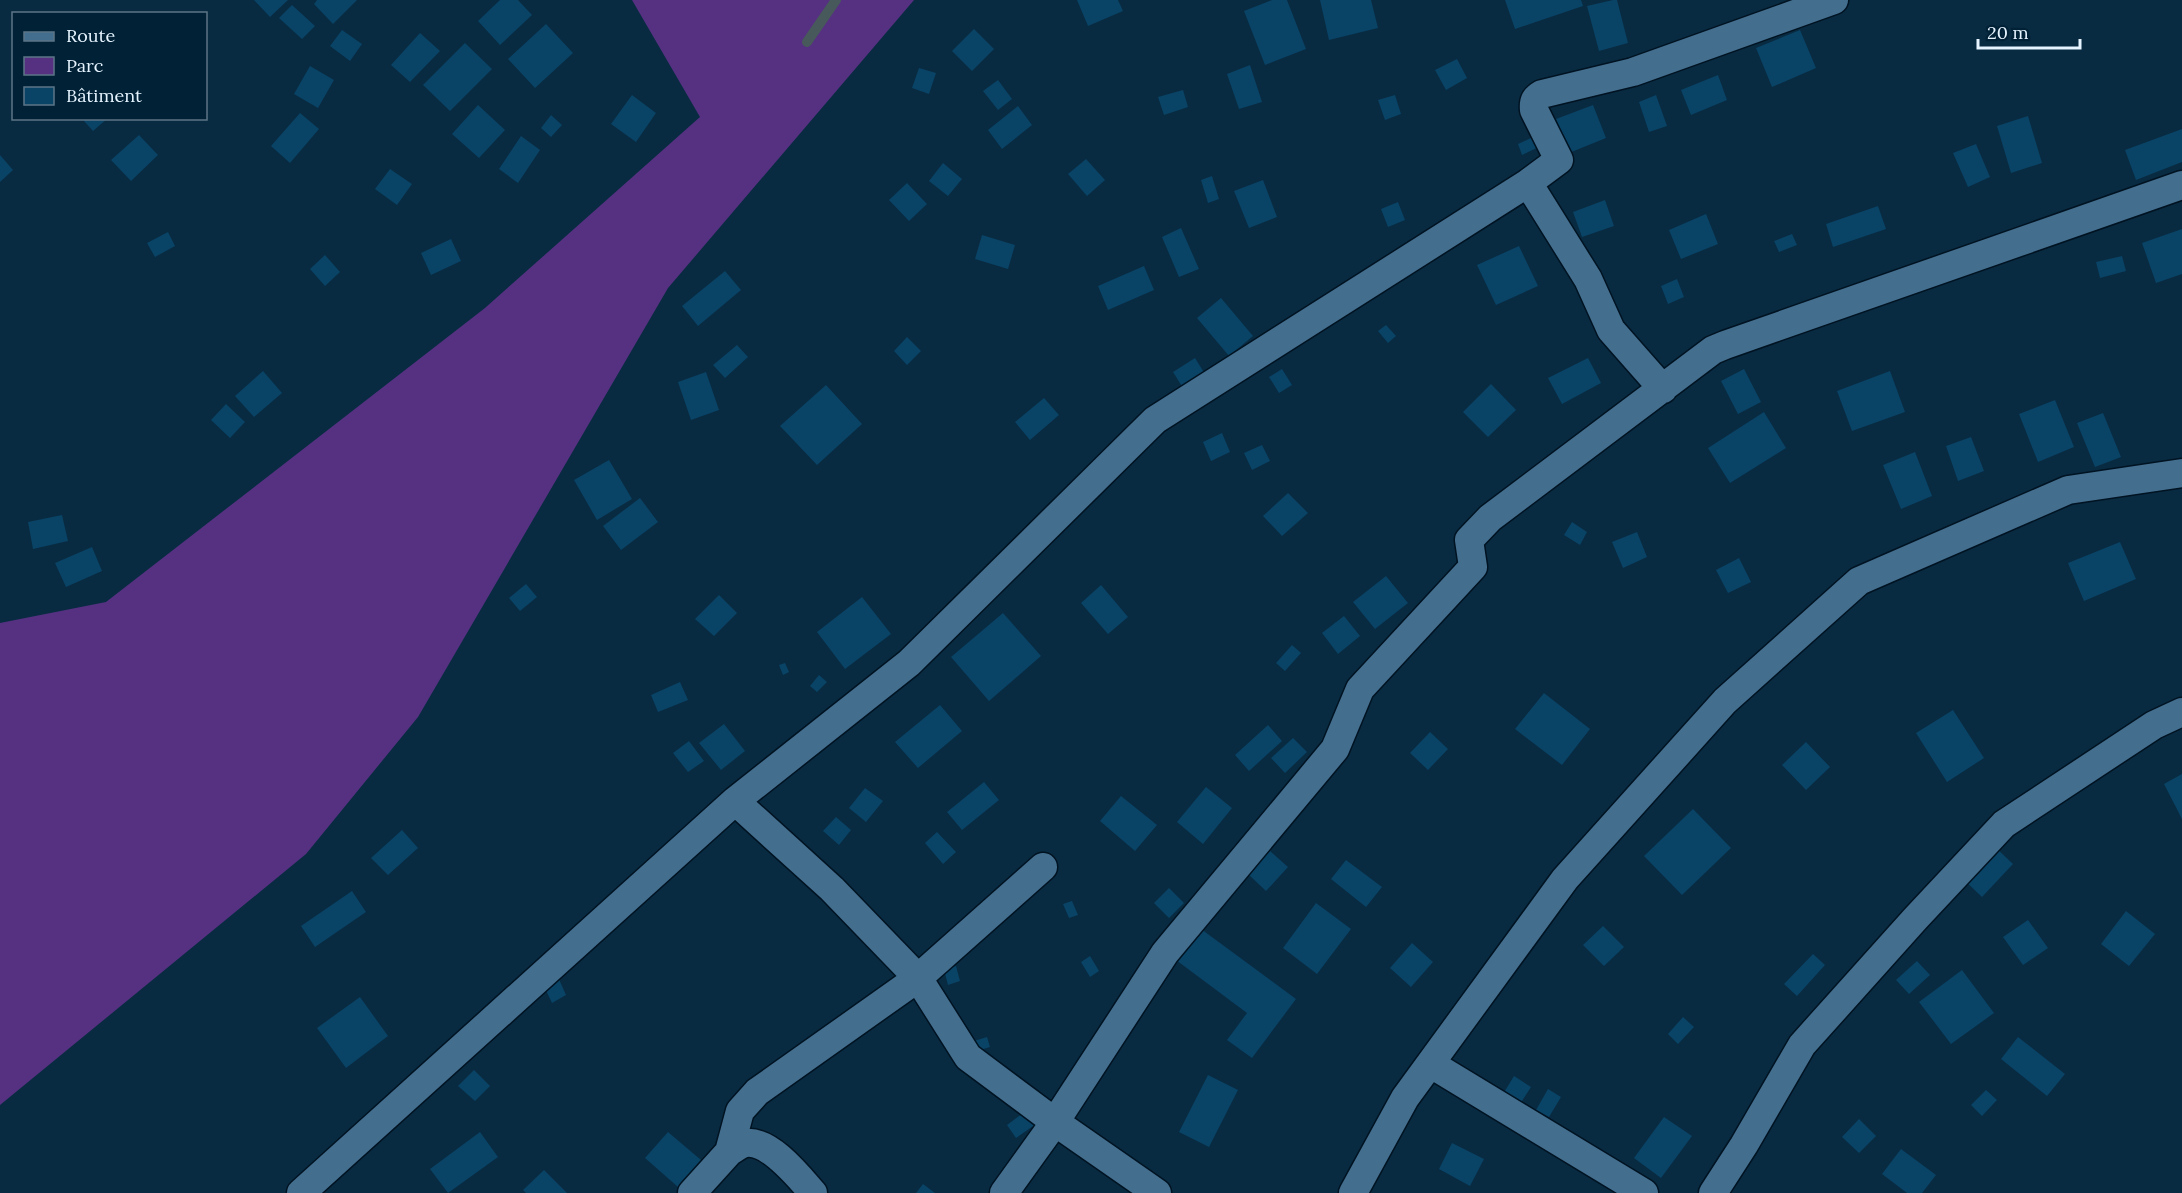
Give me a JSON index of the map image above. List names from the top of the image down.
{
  "legend": ["Route", "Parc", "Bâtiment"],
  "scale_bar": "20 m"
}
